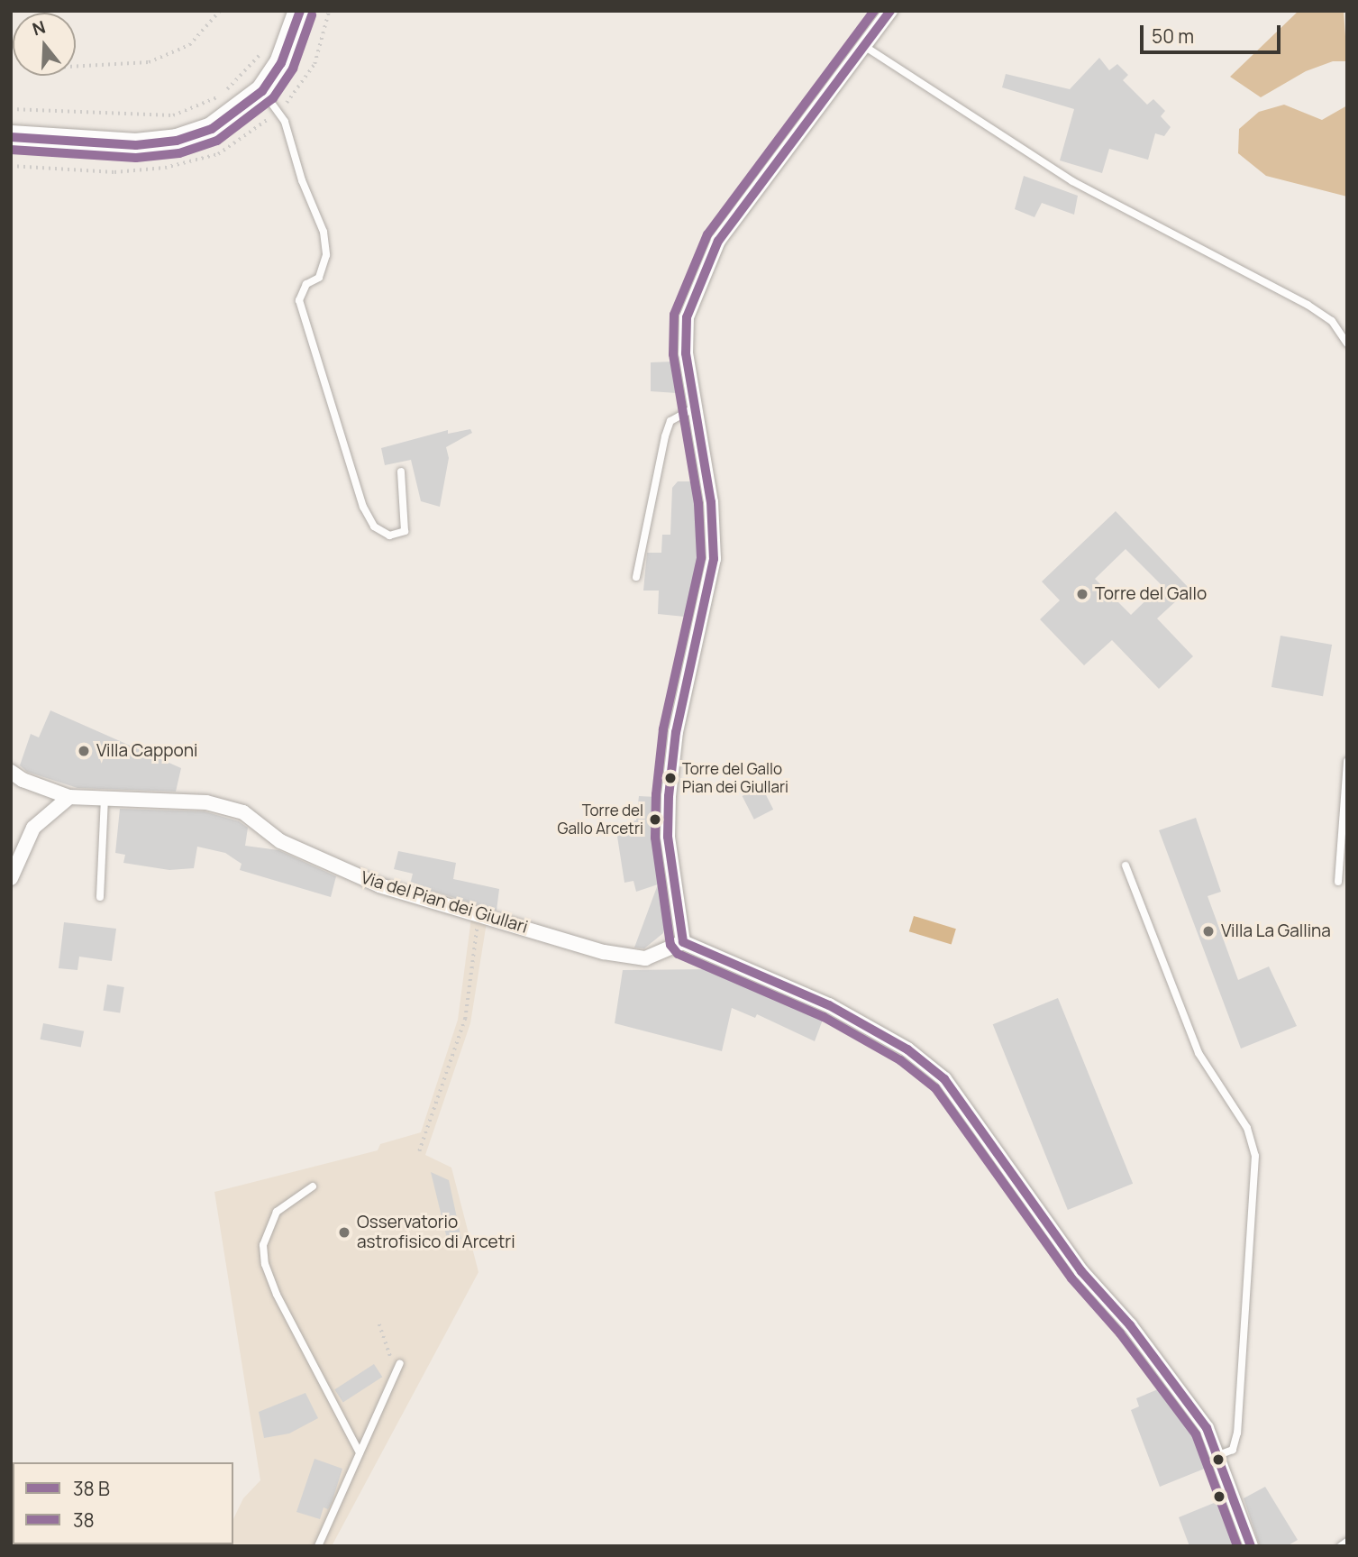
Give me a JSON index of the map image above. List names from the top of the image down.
{
  "streets": {
    "street": ["Via del Pian dei Giullari"]
  },
  "places": [
    "Torre del Gallo",
    "Villa Capponi",
    "Torre del Gallo Pian dei Giullari",
    "Torre del Gallo Arcetri",
    "Villa La Gallina",
    "Osservatorio astrofisico di Arcetri"
  ],
  "lines": ["transit line 38"],
  "legend": ["38 B", "38"],
  "scale_bar": "50 m",
  "north": "top"
}
